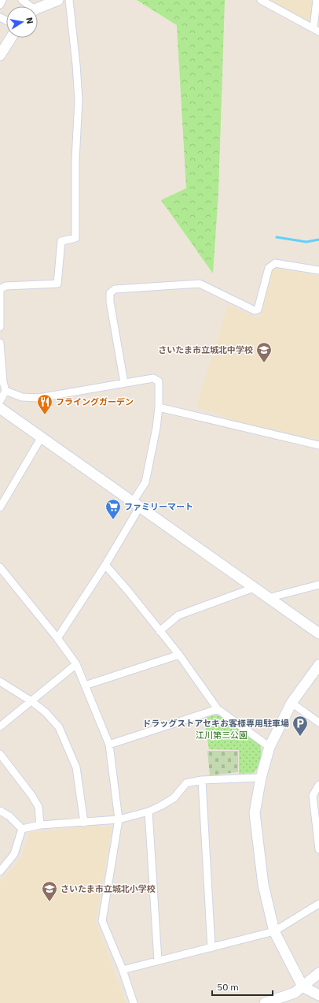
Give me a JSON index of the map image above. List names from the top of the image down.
{
  "parks": ["江川第三公園"],
  "places": {
    "school or university": ["さいたま市立城北中学校", "さいたま市立城北小学校"],
    "restaurant": ["フライングガーデン"],
    "supermarket": ["ファミリーマート"],
    "parking": ["ドラッグストアセキお客様専用駐車場"]
  },
  "scale_bar": "50 m",
  "north": "right"
}
